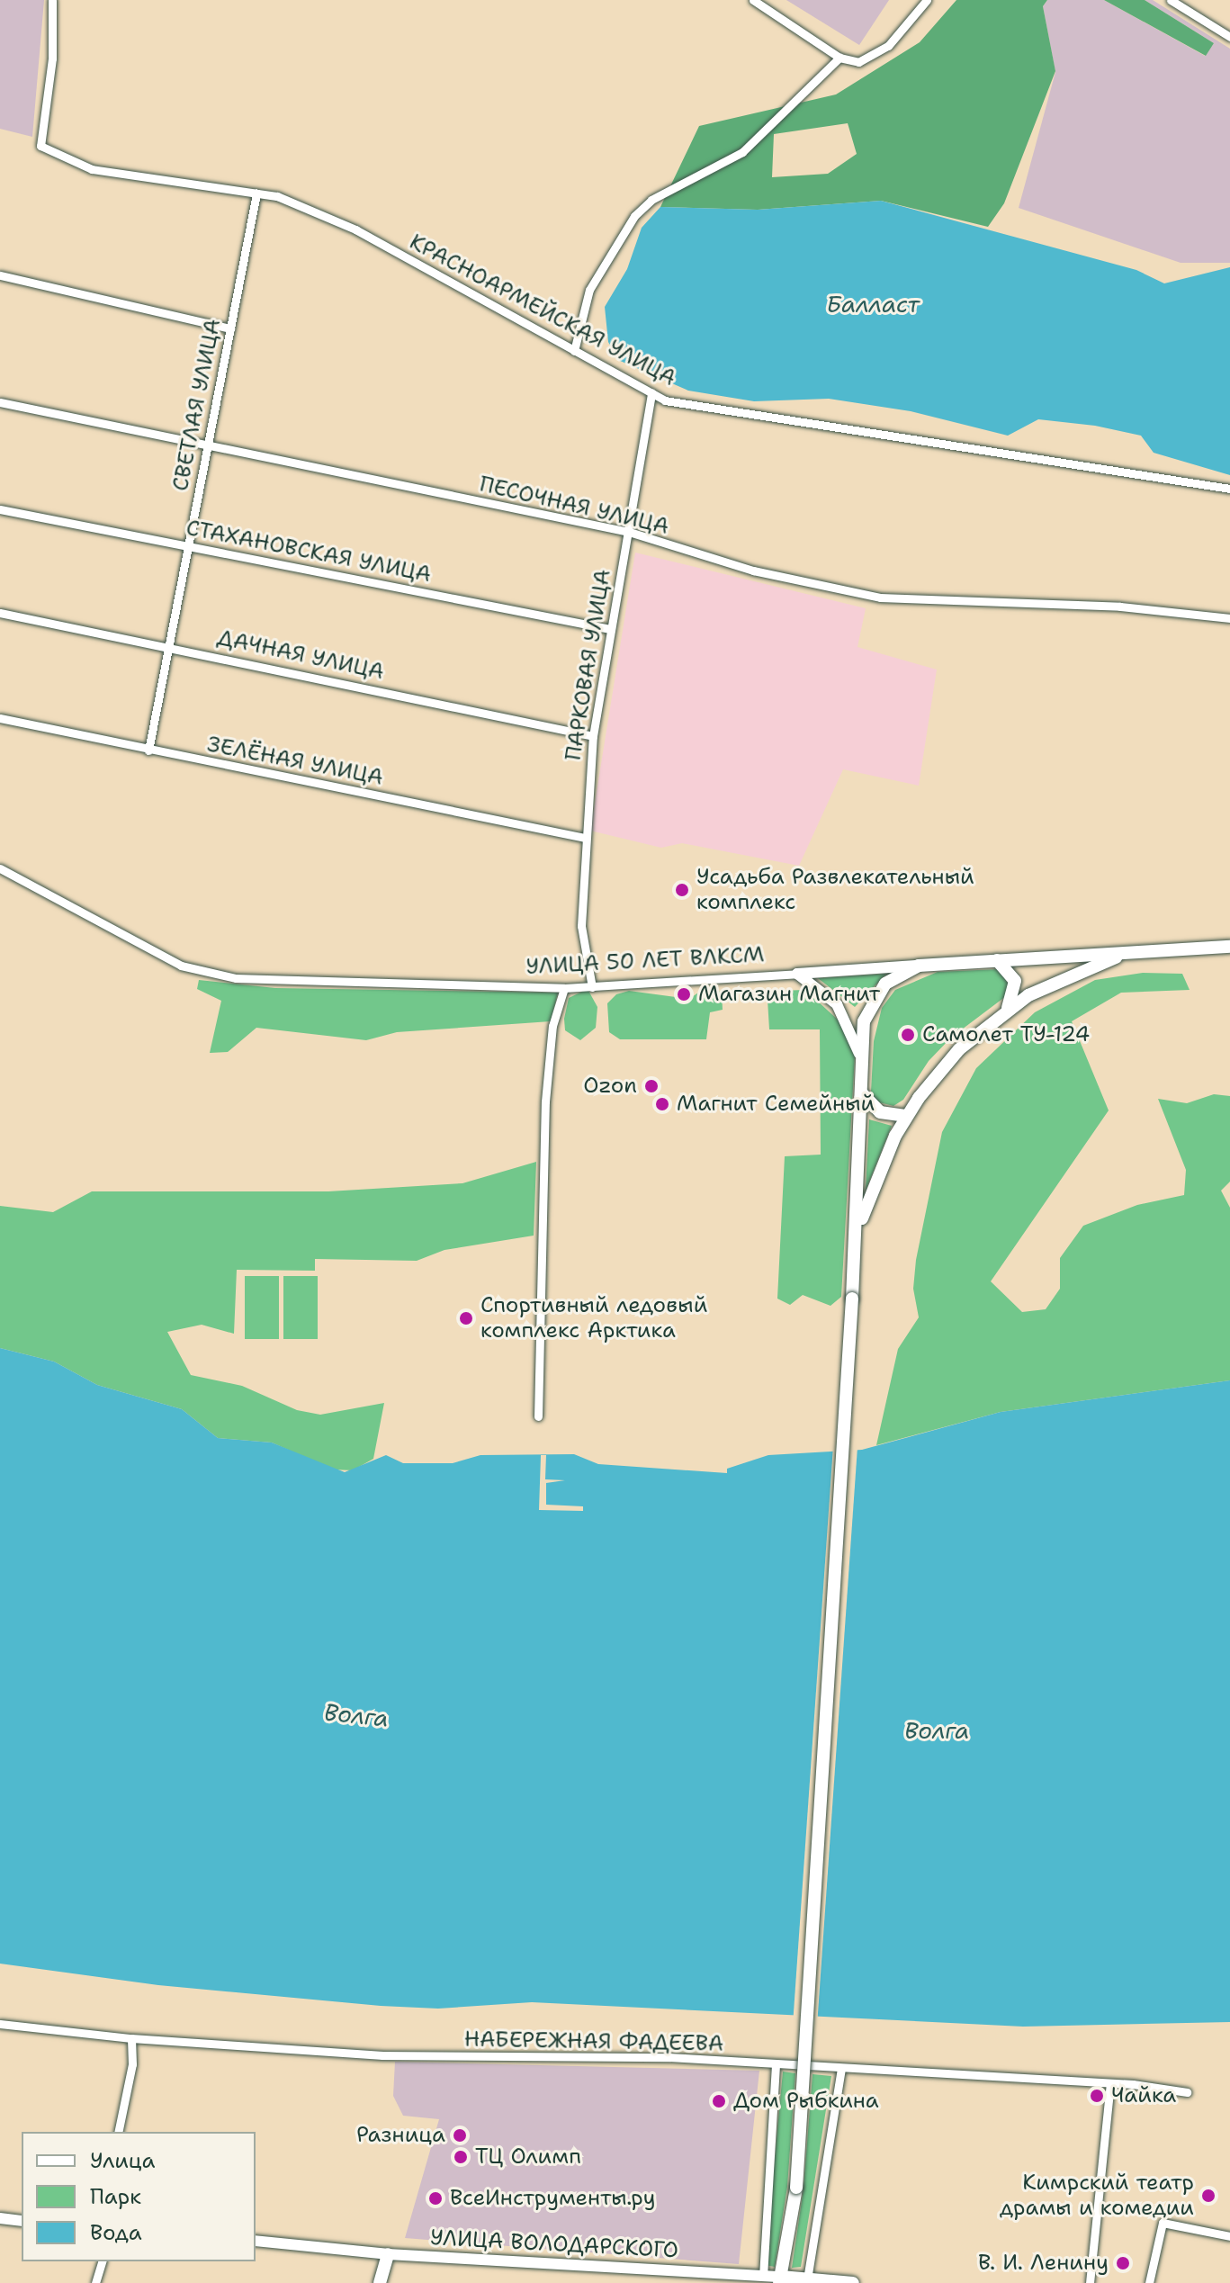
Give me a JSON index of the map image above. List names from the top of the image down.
{
  "streets": {
    "main road": ["УЛИЦА 50 ЛЕТ ВЛКСМ", "УЛИЦА ВОЛОДАРСКОГО"],
    "street": [
      "КРАСНОАРМЕЙСКАЯ УЛИЦА",
      "СВЕТЛАЯ УЛИЦА",
      "ПЕСОЧНАЯ УЛИЦА",
      "СТАХАНОВСКАЯ УЛИЦА",
      "ДАЧНАЯ УЛИЦА",
      "ПАРКОВАЯ УЛИЦА",
      "ЗЕЛЁНАЯ УЛИЦА",
      "НАБЕРЕЖНАЯ ФАДЕЕВА"
    ]
  },
  "crossings": [
    ["КРАСНОАРМЕЙСКАЯ УЛИЦА", "СВЕТЛАЯ УЛИЦА"],
    ["КРАСНОАРМЕЙСКАЯ УЛИЦА", "ПАРКОВАЯ УЛИЦА"],
    ["СВЕТЛАЯ УЛИЦА", "ПЕСОЧНАЯ УЛИЦА"],
    ["СВЕТЛАЯ УЛИЦА", "СТАХАНОВСКАЯ УЛИЦА"],
    ["СВЕТЛАЯ УЛИЦА", "ДАЧНАЯ УЛИЦА"],
    ["СВЕТЛАЯ УЛИЦА", "ЗЕЛЁНАЯ УЛИЦА"],
    ["ПЕСОЧНАЯ УЛИЦА", "ПАРКОВАЯ УЛИЦА"],
    ["СТАХАНОВСКАЯ УЛИЦА", "ПАРКОВАЯ УЛИЦА"],
    ["ДАЧНАЯ УЛИЦА", "ПАРКОВАЯ УЛИЦА"],
    ["ПАРКОВАЯ УЛИЦА", "ЗЕЛЁНАЯ УЛИЦА"],
    ["ПАРКОВАЯ УЛИЦА", "УЛИЦА 50 ЛЕТ ВЛКСМ"]
  ],
  "water": ["Балласт", "Волга"],
  "places": [
    "Усадьба Развлекательный комплекс",
    "Магазин Магнит",
    "Самолет ТУ-124",
    "Ozon",
    "Магнит Семейный",
    "Спортивный ледовый комплекс Арктика",
    "Чайка",
    "Дом Рыбкина",
    "Разница",
    "ТЦ Олимп",
    "Кимрский театр драмы и комедии",
    "ВсеИнструменты.ру",
    "В. И. Ленину"
  ],
  "legend": ["Улица", "Парк", "Вода"]
}
